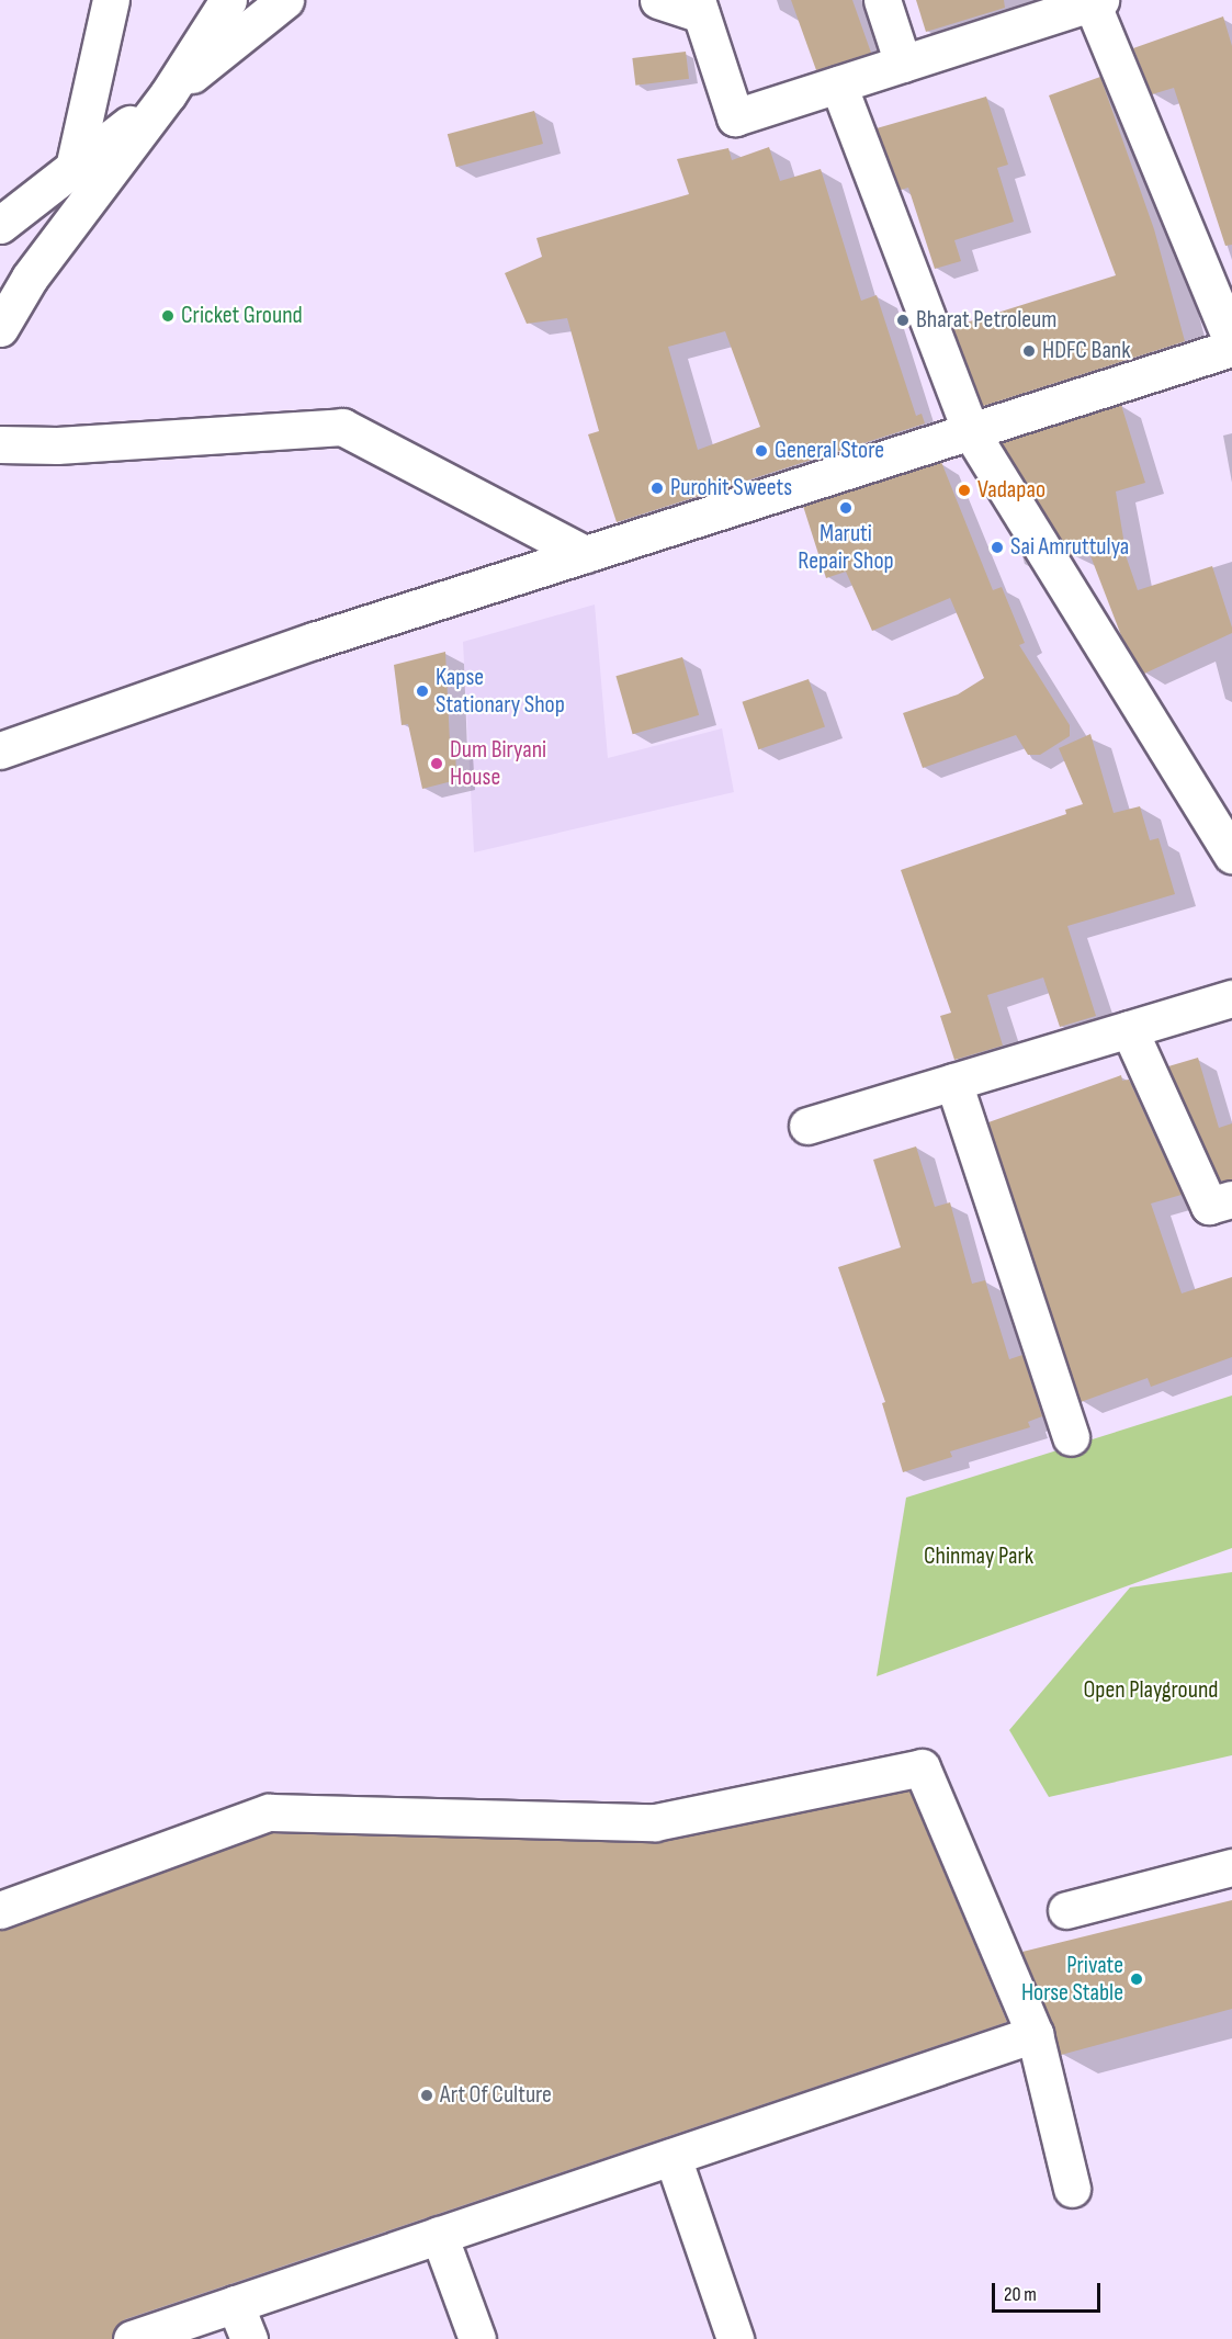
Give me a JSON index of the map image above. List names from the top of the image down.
{
  "parks": ["Chinmay Park", "Open Playground"],
  "places": [
    "Cricket Ground",
    "Bharat Petroleum",
    "HDFC Bank",
    "General Store",
    "Purohit Sweets",
    "Vadapao",
    "Maruti Repair Shop",
    "Sai Amruttulya",
    "Kapse Stationary Shop",
    "Dum Biryani House",
    "Private Horse Stable",
    "Art Of Culture"
  ],
  "scale_bar": "20 m"
}
